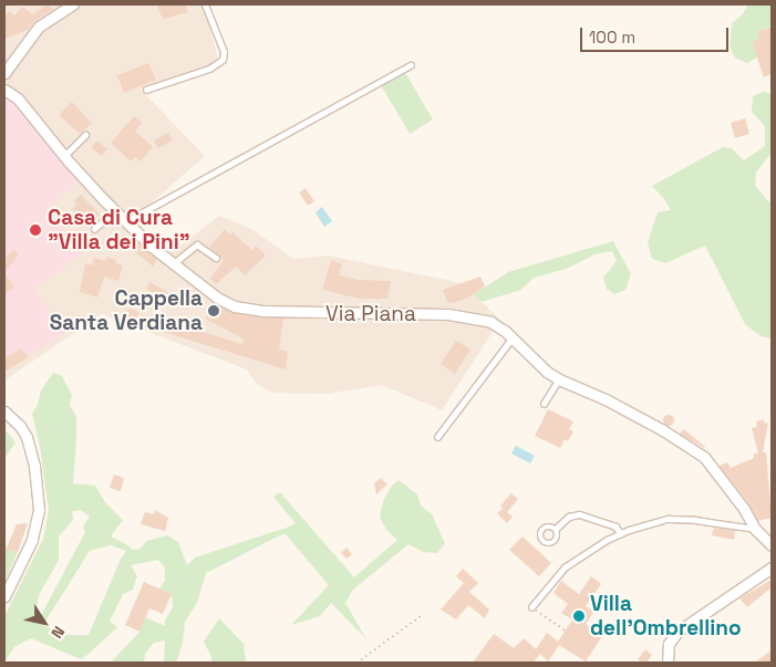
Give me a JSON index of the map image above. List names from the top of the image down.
{
  "streets": {
    "street": ["Via Piana"]
  },
  "places": ["Casa di Cura \"Villa dei Pini\"", "Cappella Santa Verdiana", "Villa dell'Ombrellino"],
  "scale_bar": "100 m",
  "north": "bottom right"
}
